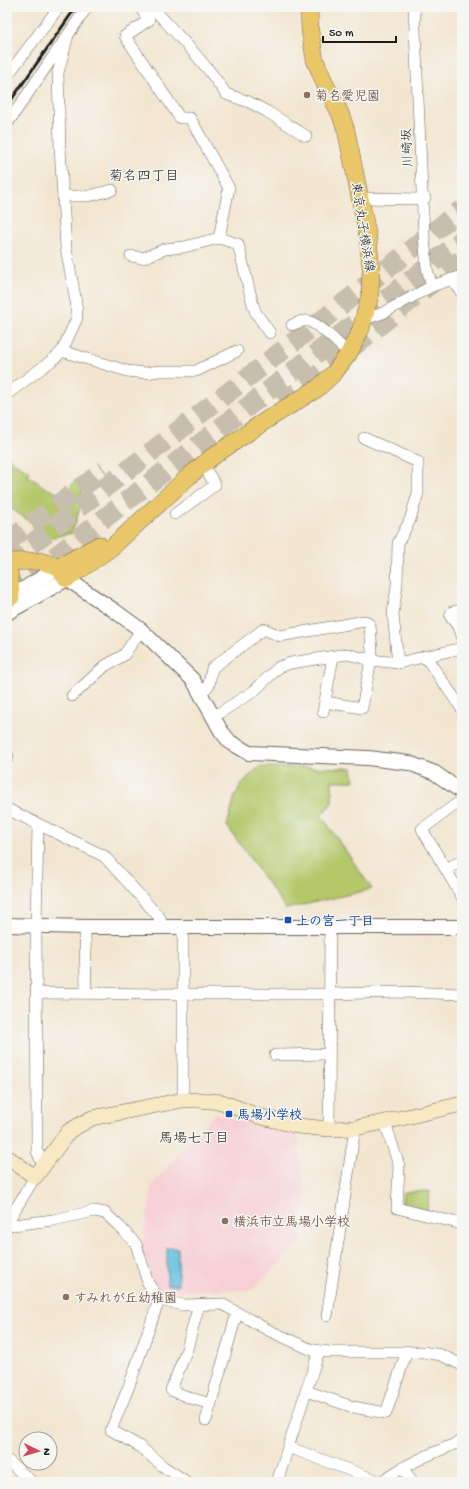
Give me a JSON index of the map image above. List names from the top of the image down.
{
  "streets": {
    "main road": ["東京丸子横浜線"],
    "street": ["川崎坂"]
  },
  "districts": ["菊名四丁目", "馬場七丁目"],
  "places": {
    "other": ["菊名愛児園", "横浜市立馬場小学校", "すみれが丘幼稚園"],
    "transit": ["上の宮一丁目", "馬場小学校"]
  },
  "scale_bar": "50 m",
  "north": "right"
}
